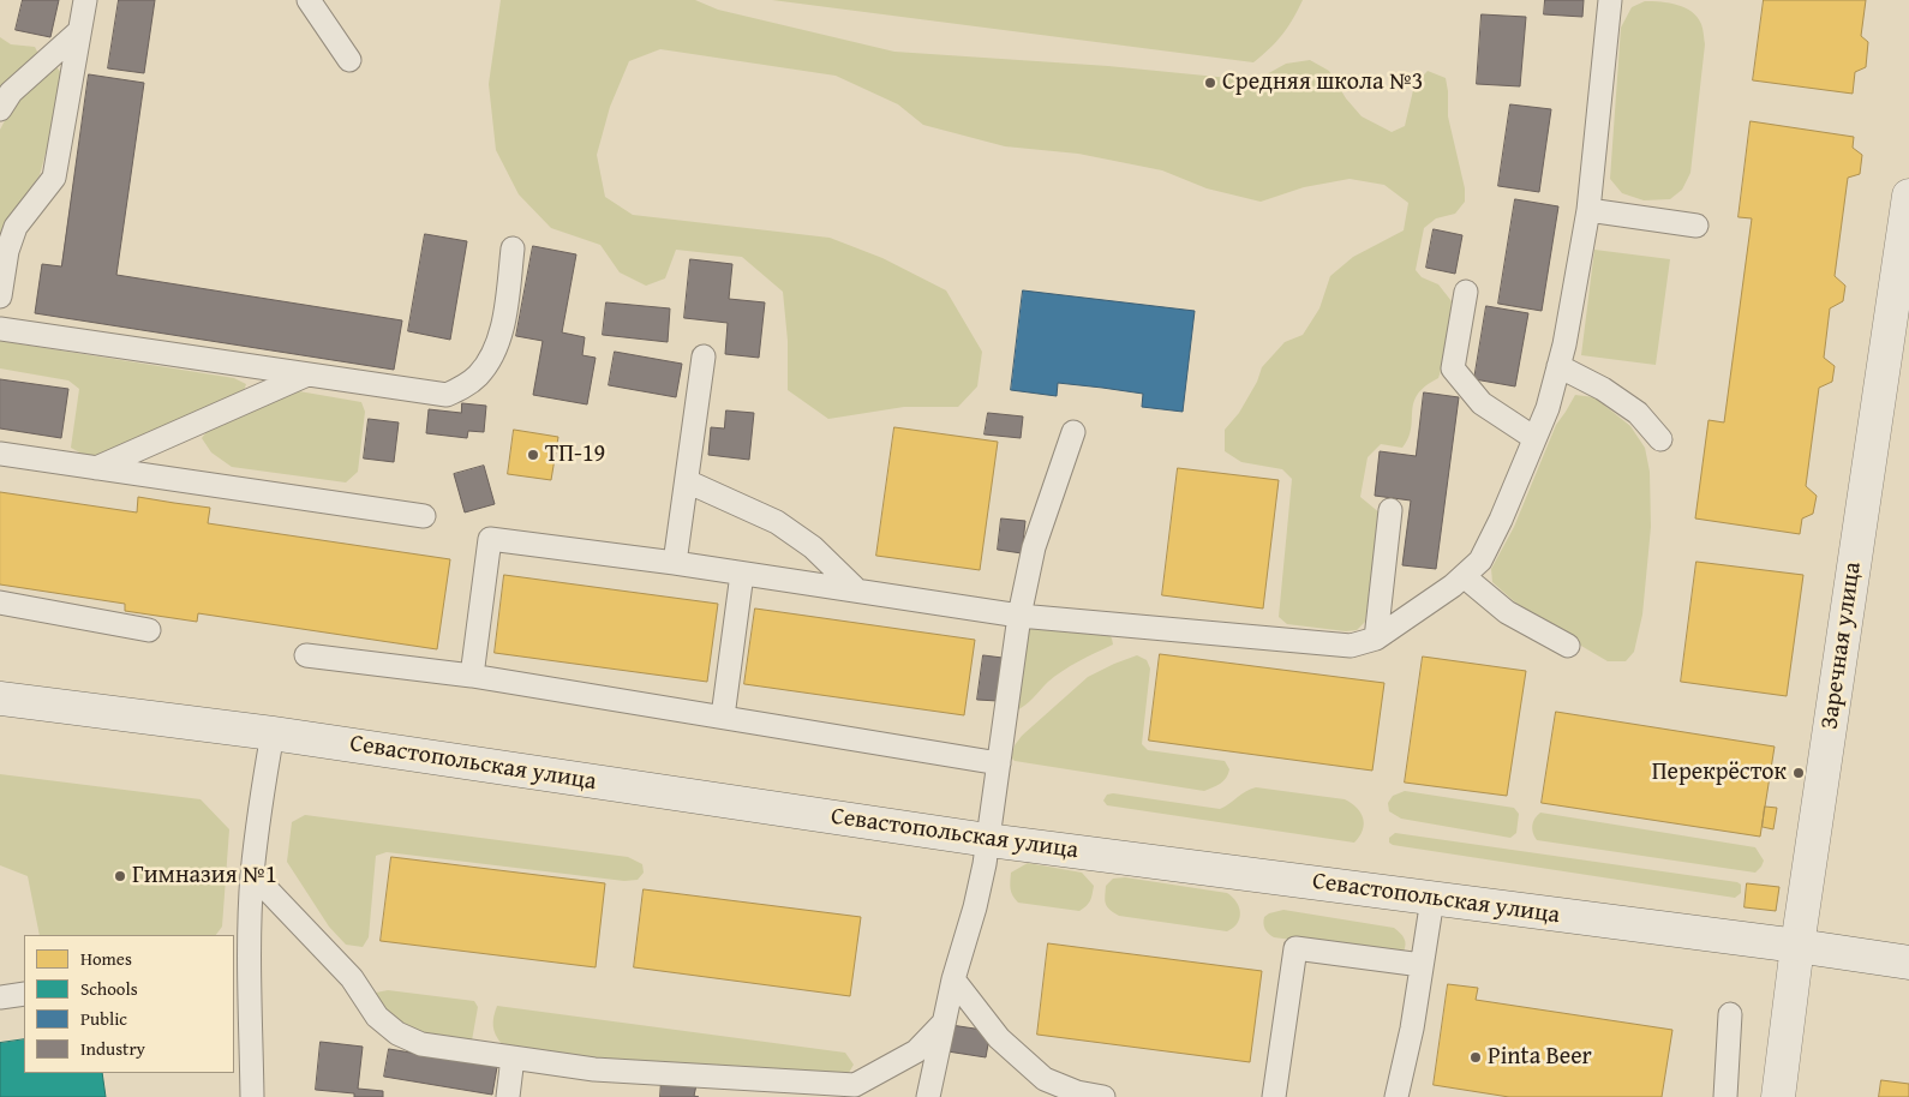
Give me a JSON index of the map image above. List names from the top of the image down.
{
  "streets": {
    "main road": ["Заречная улица", "Севастопольская улица"]
  },
  "crossings": [
    ["Заречная улица", "Севастопольская улица"]
  ],
  "places": [
    "Средняя школа №3",
    "ТП-19",
    "Перекрёсток",
    "Гимназия №1",
    "Pinta Beer"
  ],
  "legend": [
    "Homes",
    "Schools",
    "Public",
    "Industry"
  ]
}
